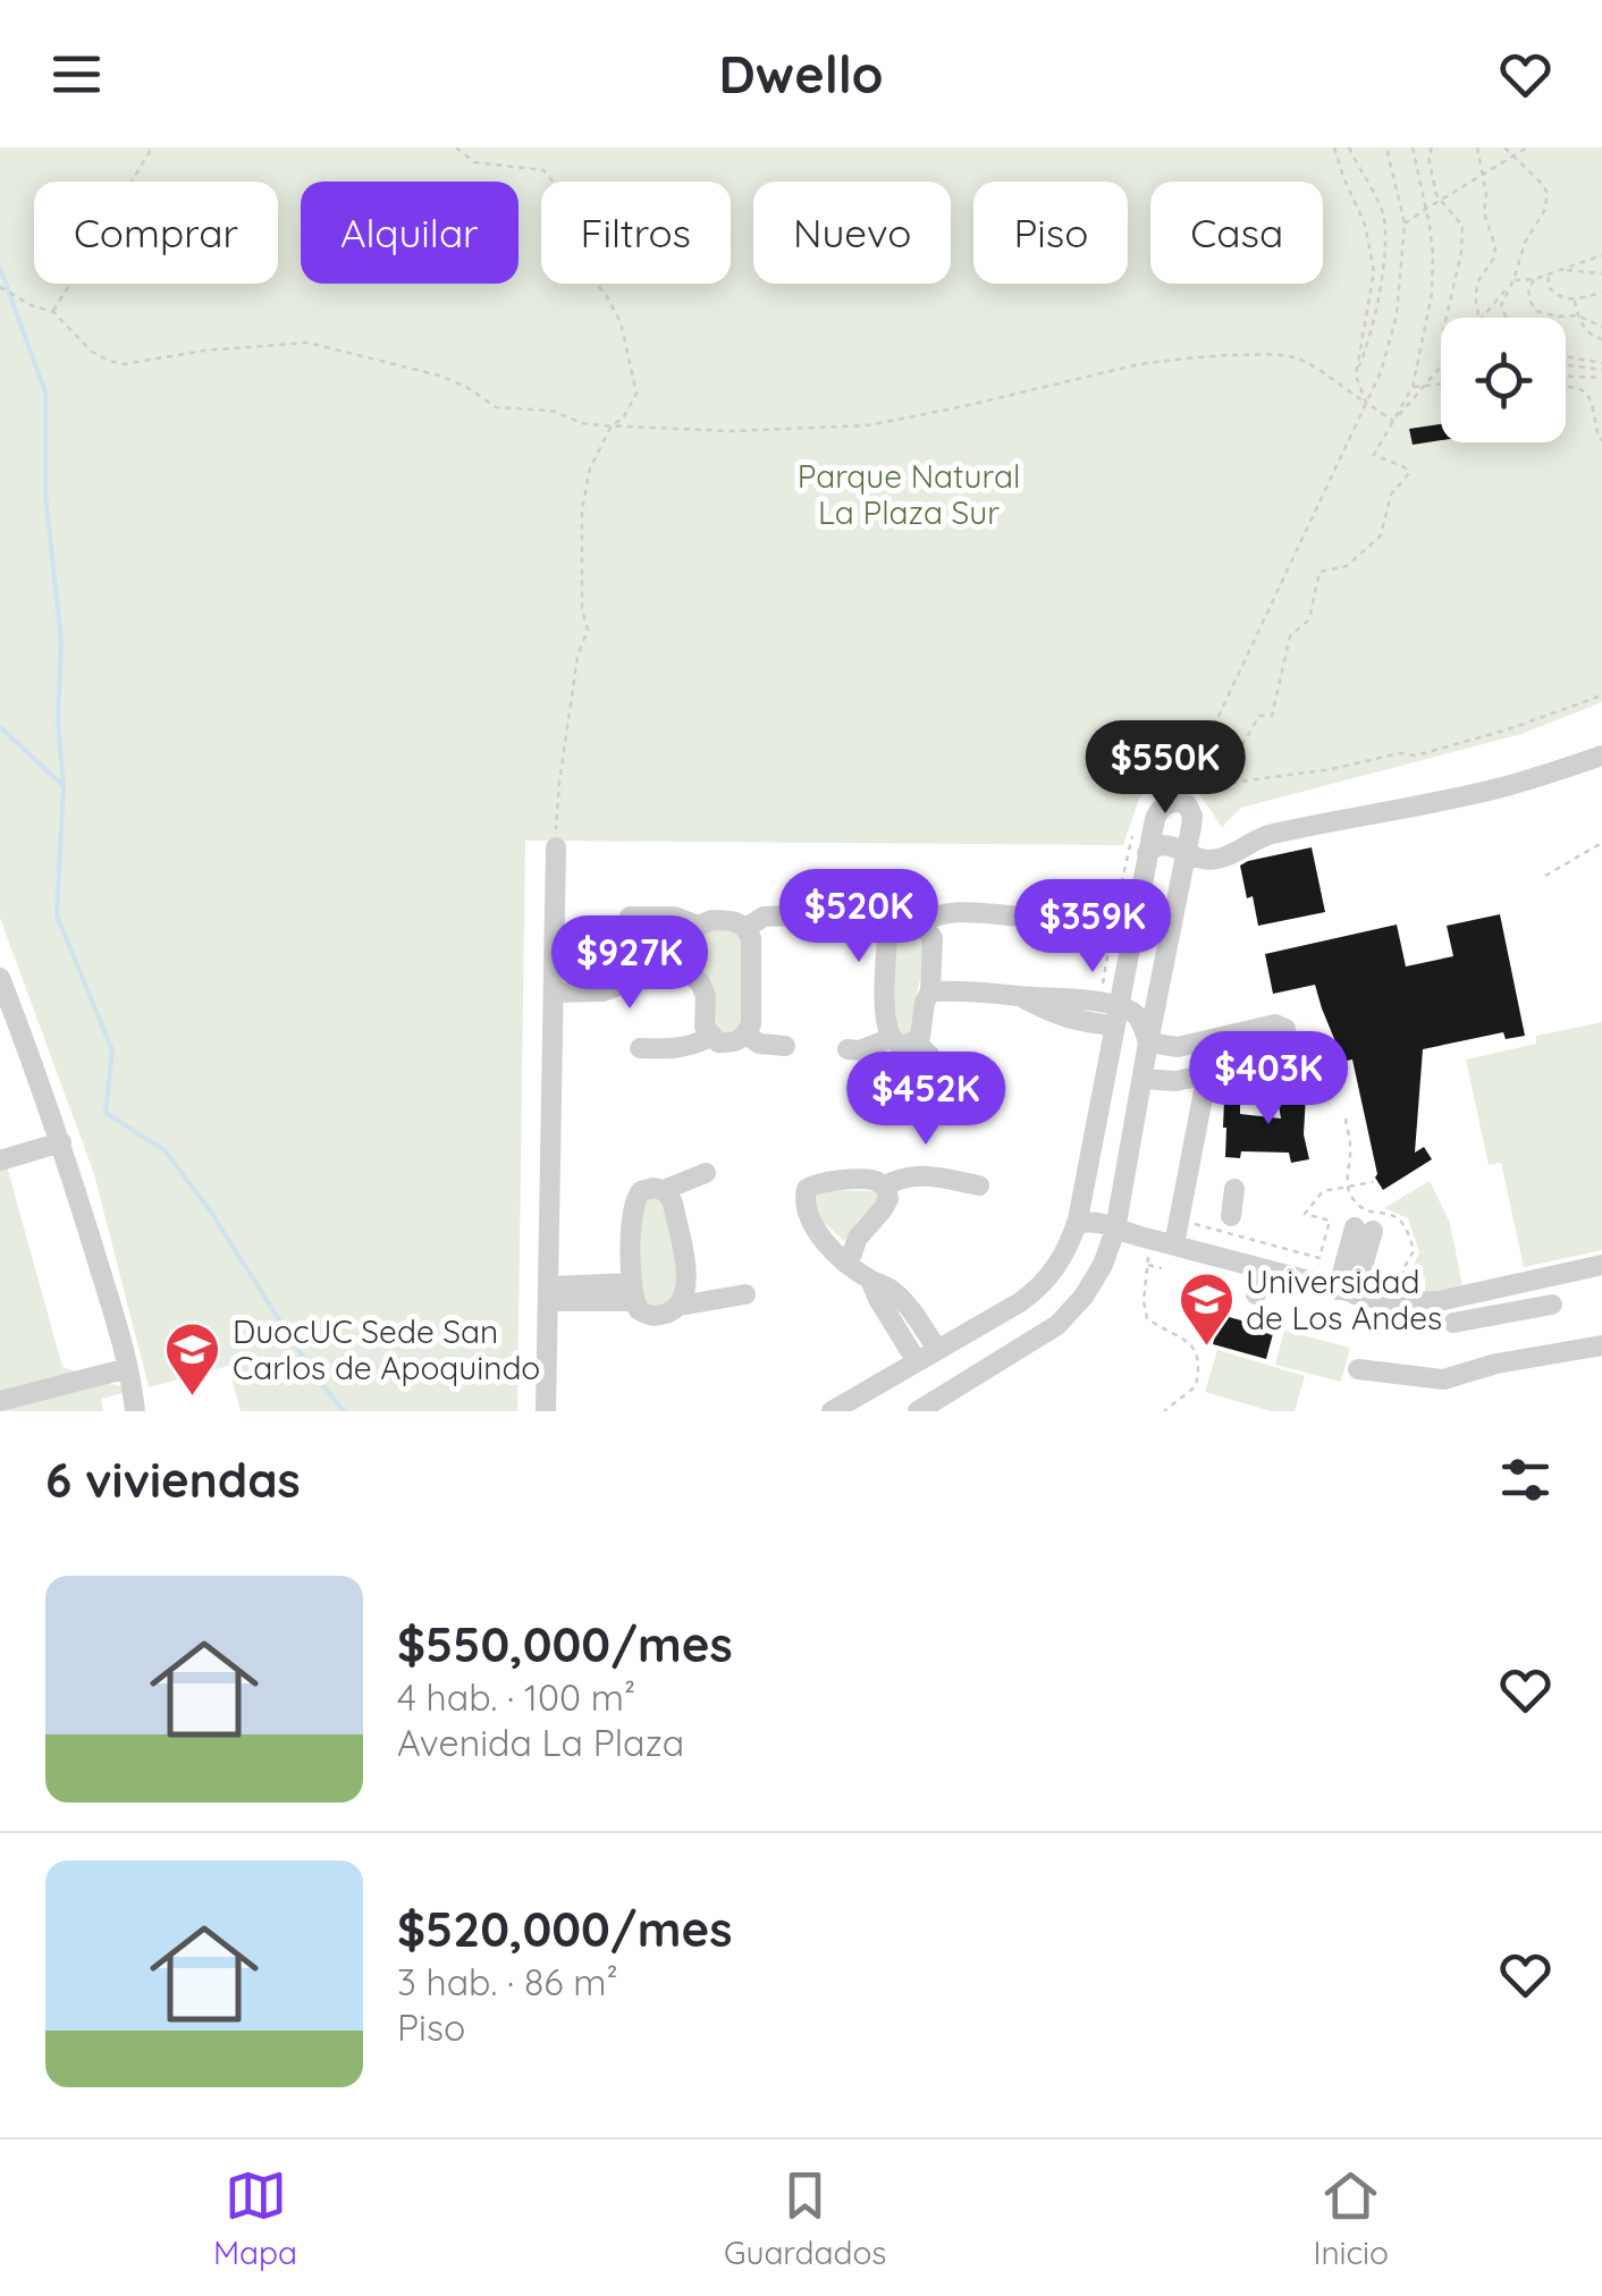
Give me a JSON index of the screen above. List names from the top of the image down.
{
  "parks": ["Parque Natural La Plaza Sur"],
  "places": {
    "school or university": ["Universidad de Los Andes", "DuocUC Sede San Carlos de Apoquindo"]
  },
  "page": {
    "header": "Dwello",
    "chip": [
      "Comprar",
      "Alquilar",
      "Filtros",
      "Nuevo",
      "Piso",
      "Casa"
    ],
    "price": [
      "$550K",
      "$520K",
      "$359K",
      "$927K",
      "$403K",
      "$452K"
    ],
    "heading": "6 viviendas",
    "list": [
      {
        "name": "$550,000/mes",
        "note": "4 hab. · 100 m² · Avenida La Plaza"
      },
      {
        "name": "$520,000/mes",
        "note": "3 hab. · 86 m² · Piso"
      }
    ],
    "tabs": ["Mapa", "Guardados", "Inicio"]
  }
}
